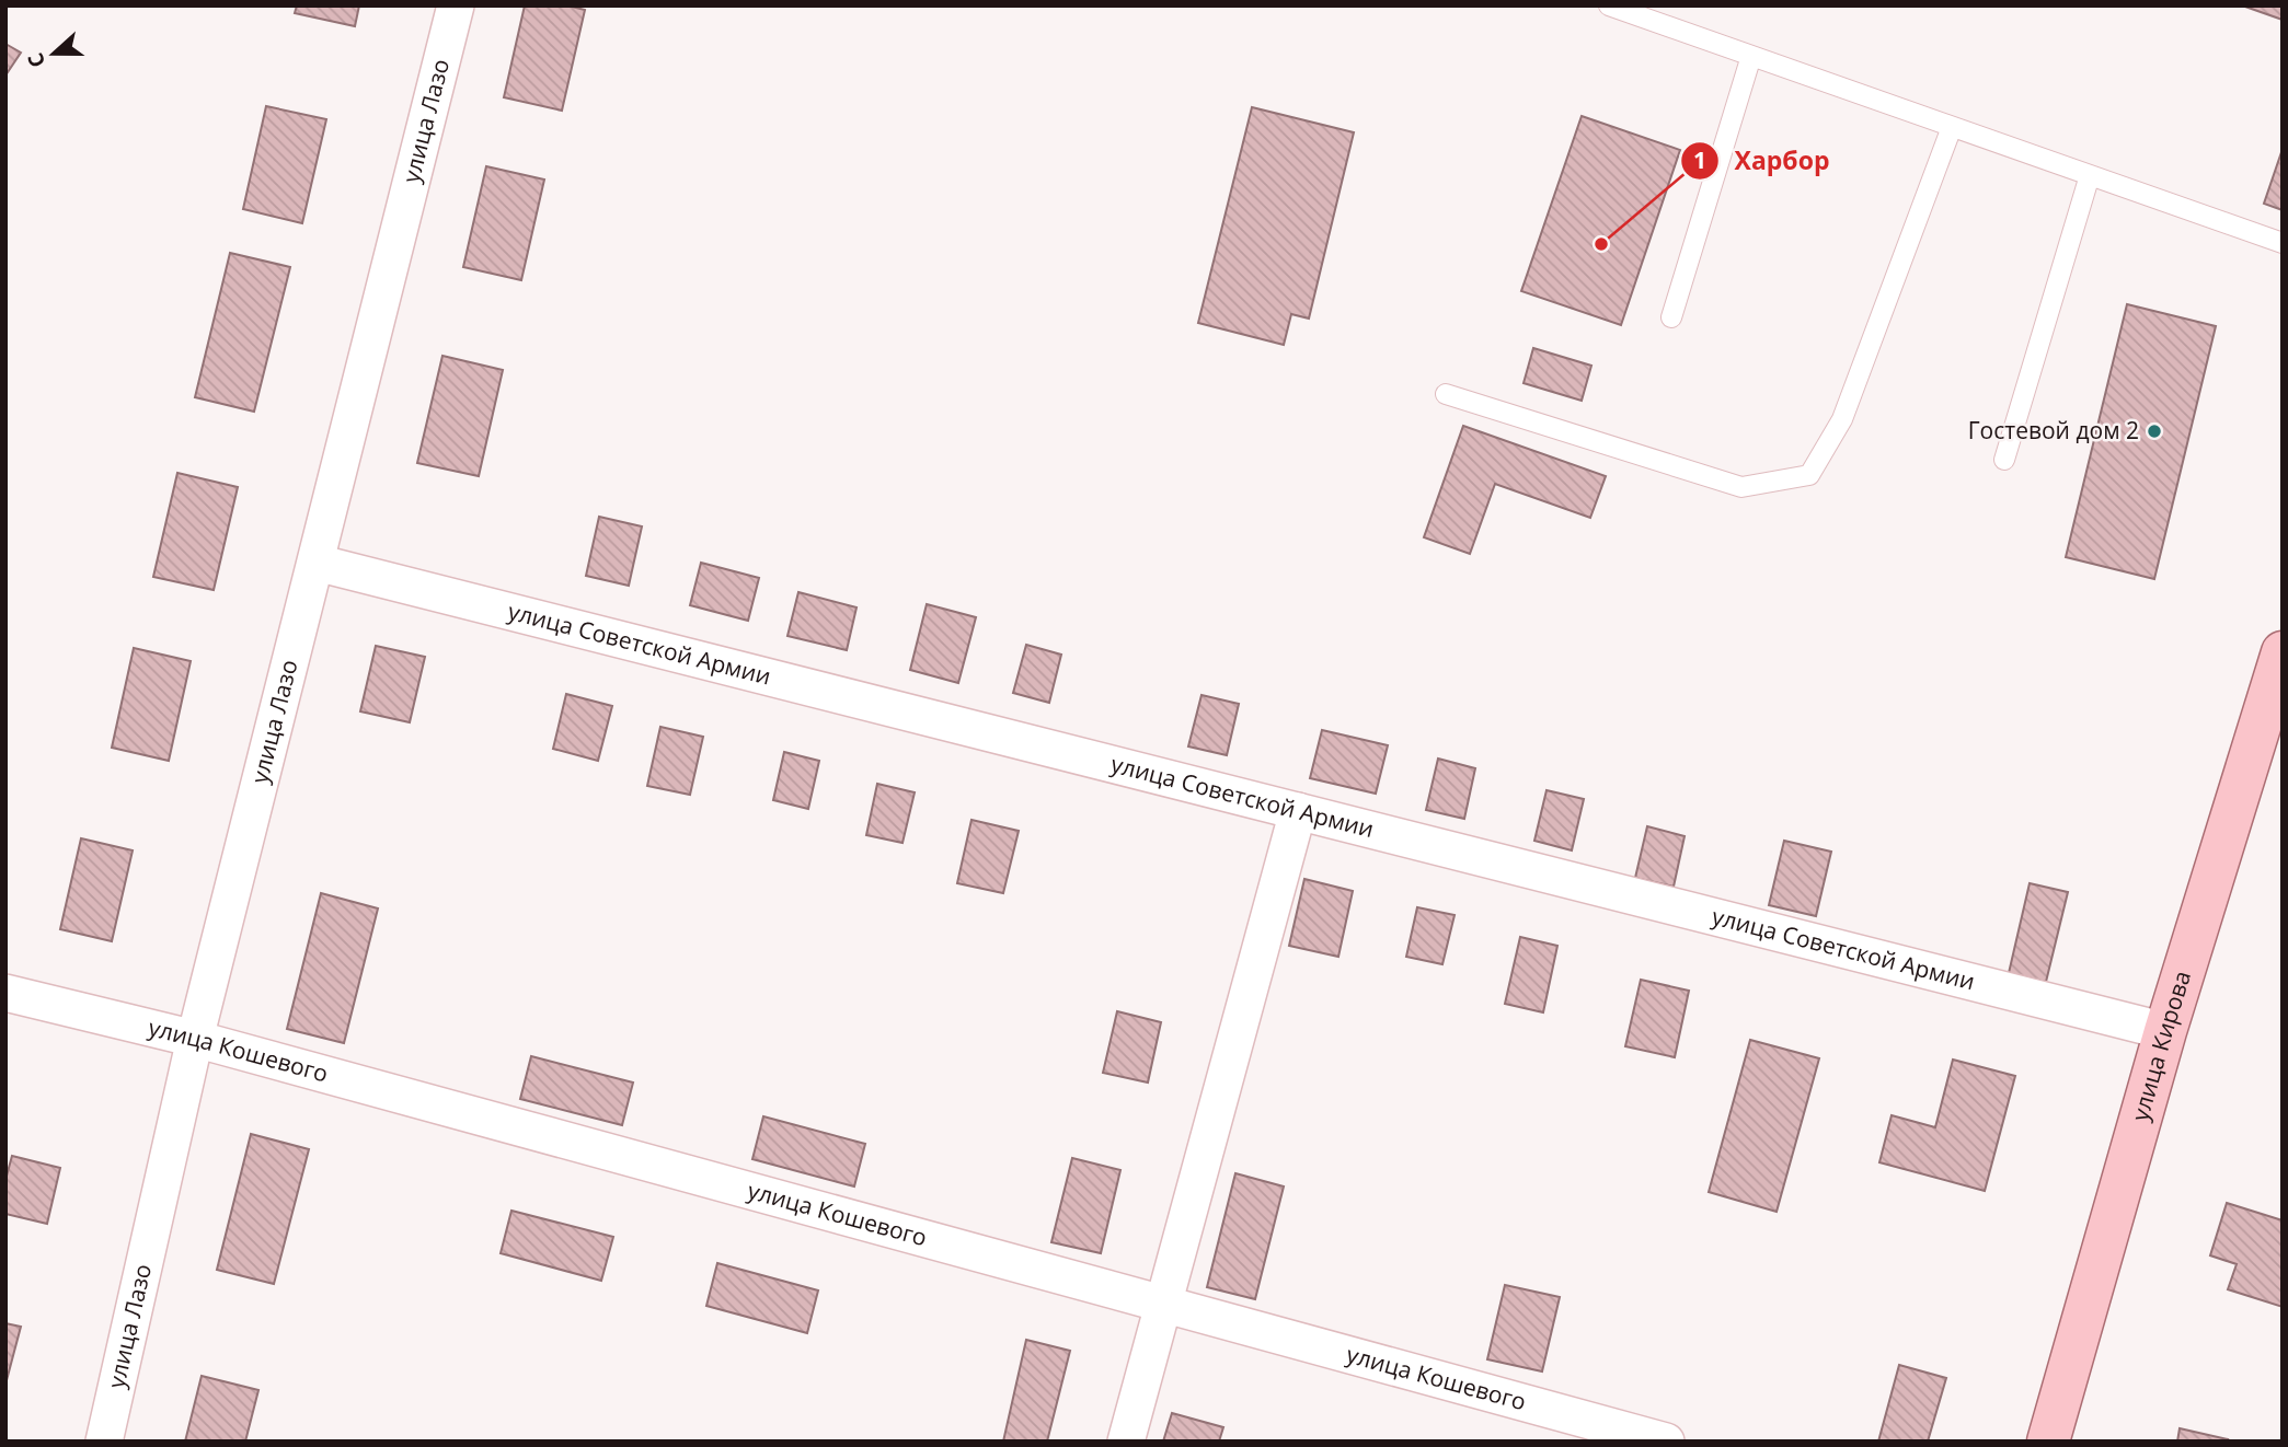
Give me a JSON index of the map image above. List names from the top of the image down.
{
  "streets": {
    "main road": ["улица Кирова"],
    "street": ["улица Лазо", "улица Советской Армии", "улица Кошевого"]
  },
  "crossings": [
    ["улица Лазо", "улица Советской Армии"],
    ["улица Лазо", "улица Кошевого"],
    ["улица Советской Армии", "улица Кирова"]
  ],
  "places": ["Харбор", "Гостевой дом 2"],
  "north": "left"
}
